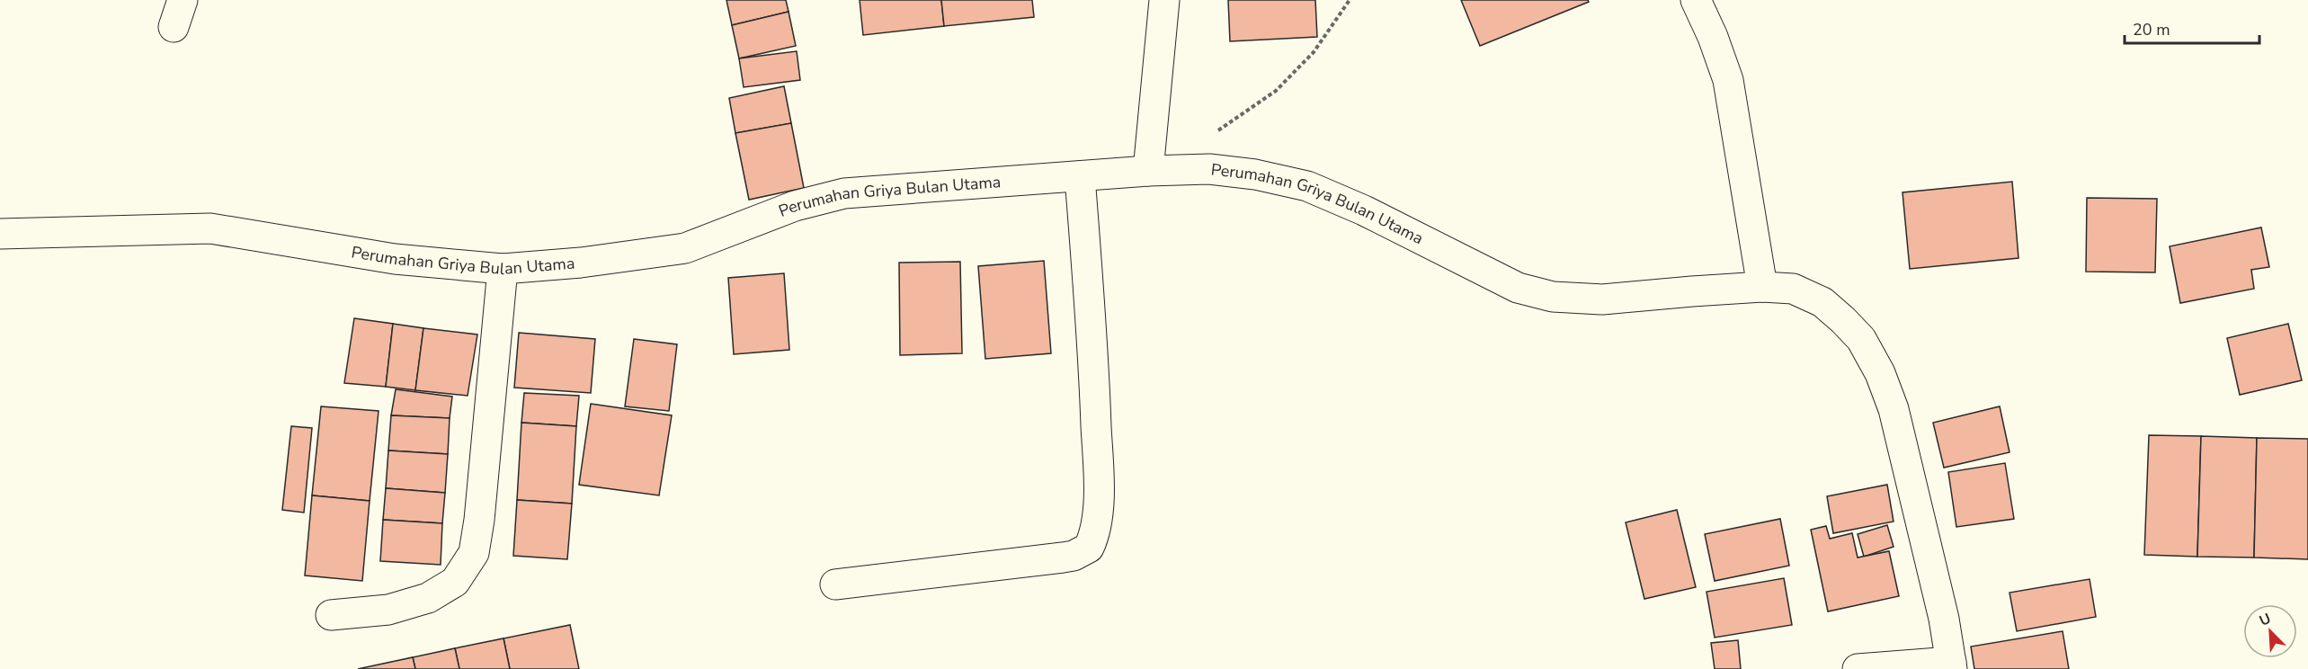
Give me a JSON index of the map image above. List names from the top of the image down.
{
  "streets": {
    "street": ["Perumahan Griya Bulan Utama"]
  },
  "scale_bar": "20 m",
  "north": "top left"
}
